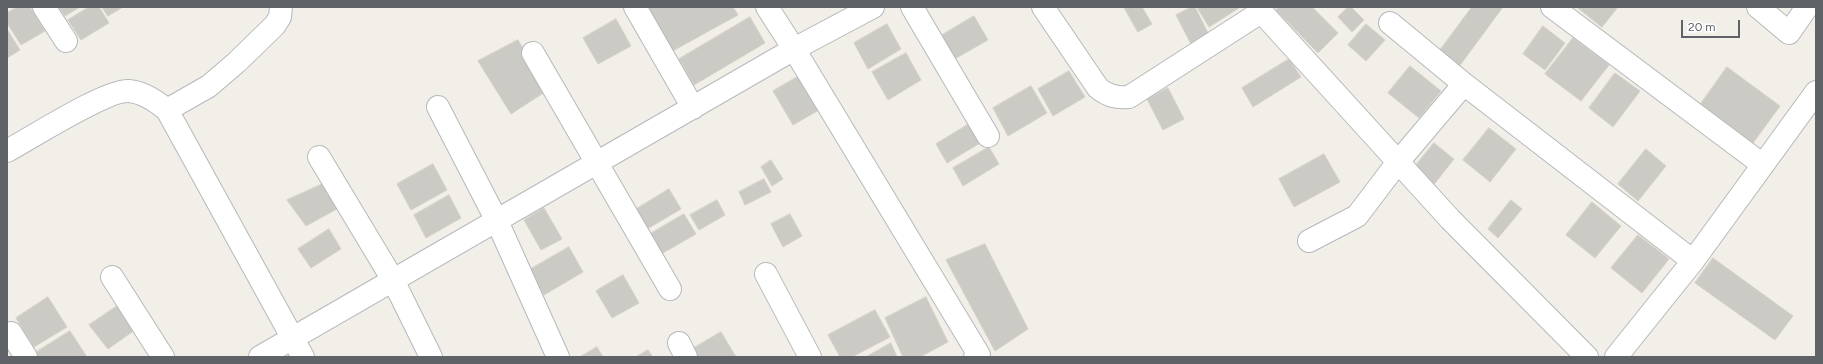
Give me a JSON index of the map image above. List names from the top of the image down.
{
  "scale_bar": "20 m"
}
